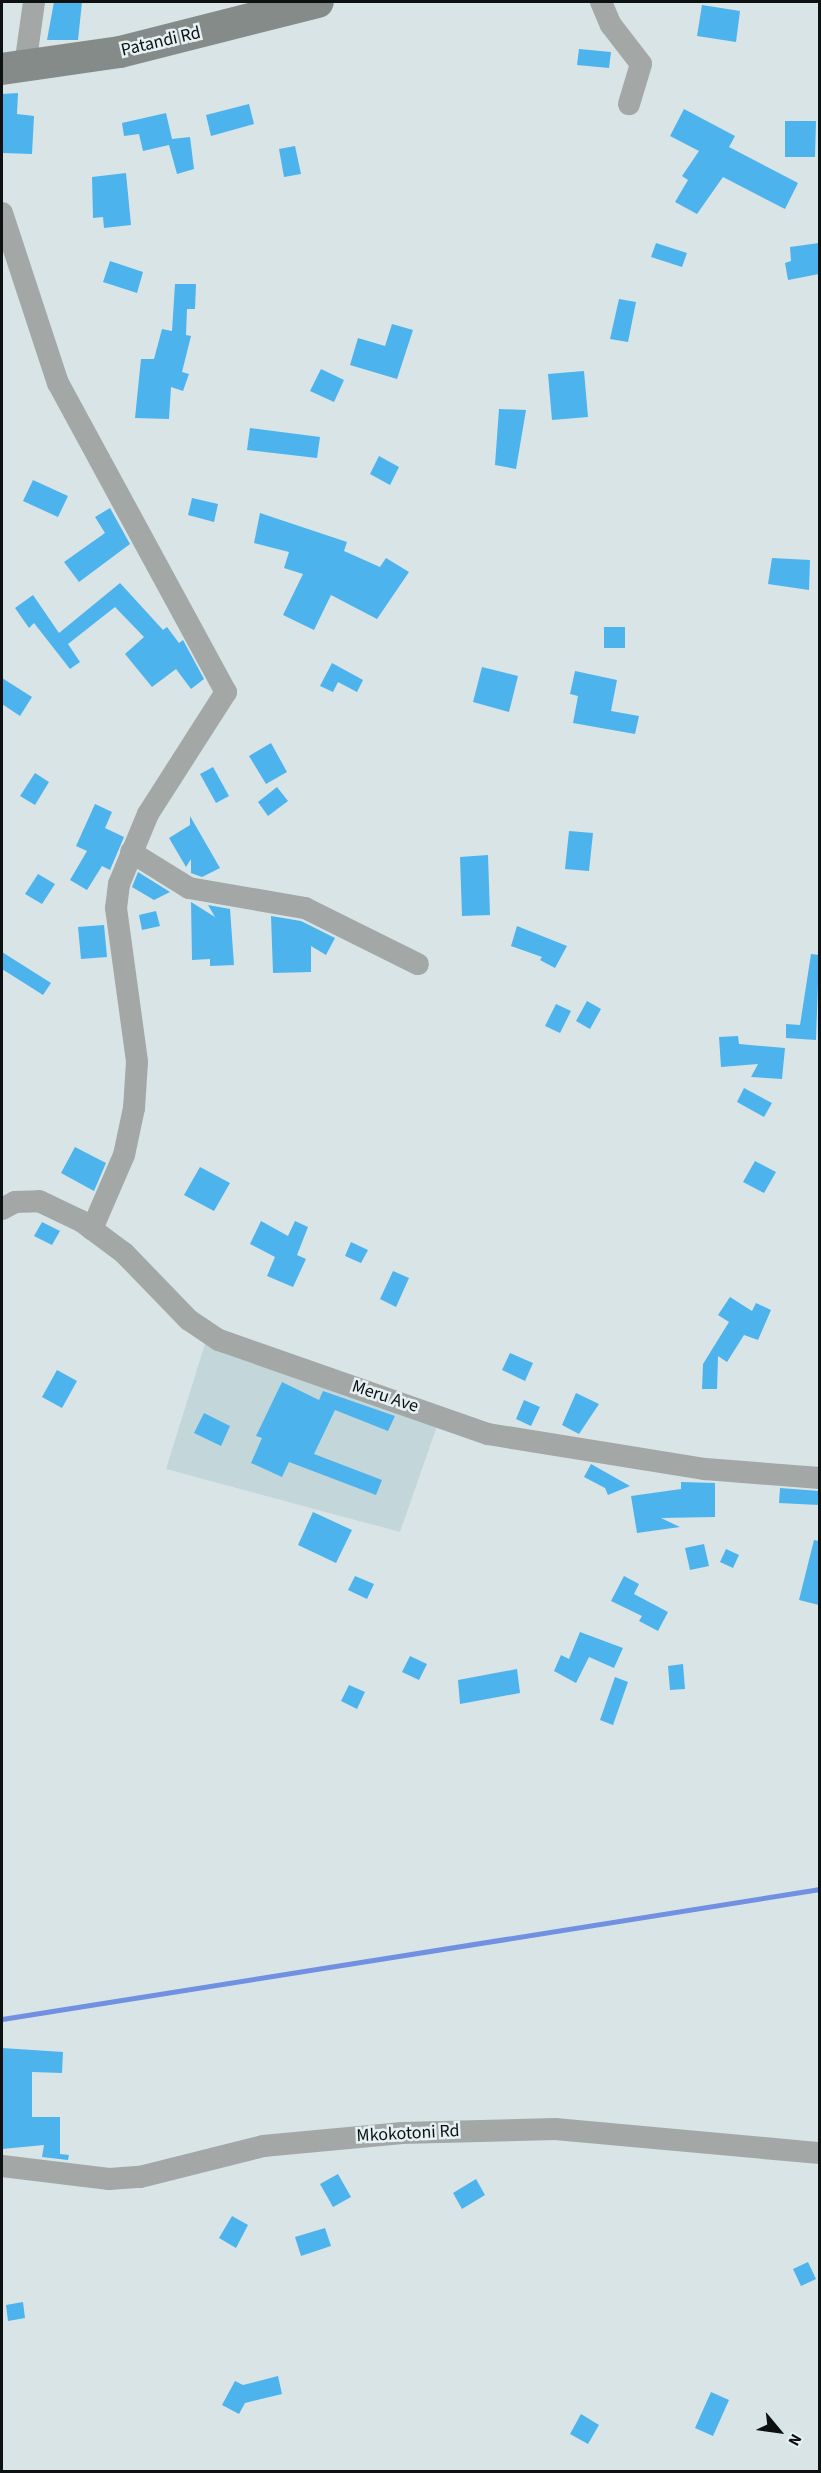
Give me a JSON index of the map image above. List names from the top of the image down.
{
  "streets": {
    "street": ["Patandi Rd", "Meru Ave", "Mkokotoni Rd"]
  },
  "north": "bottom right"
}
